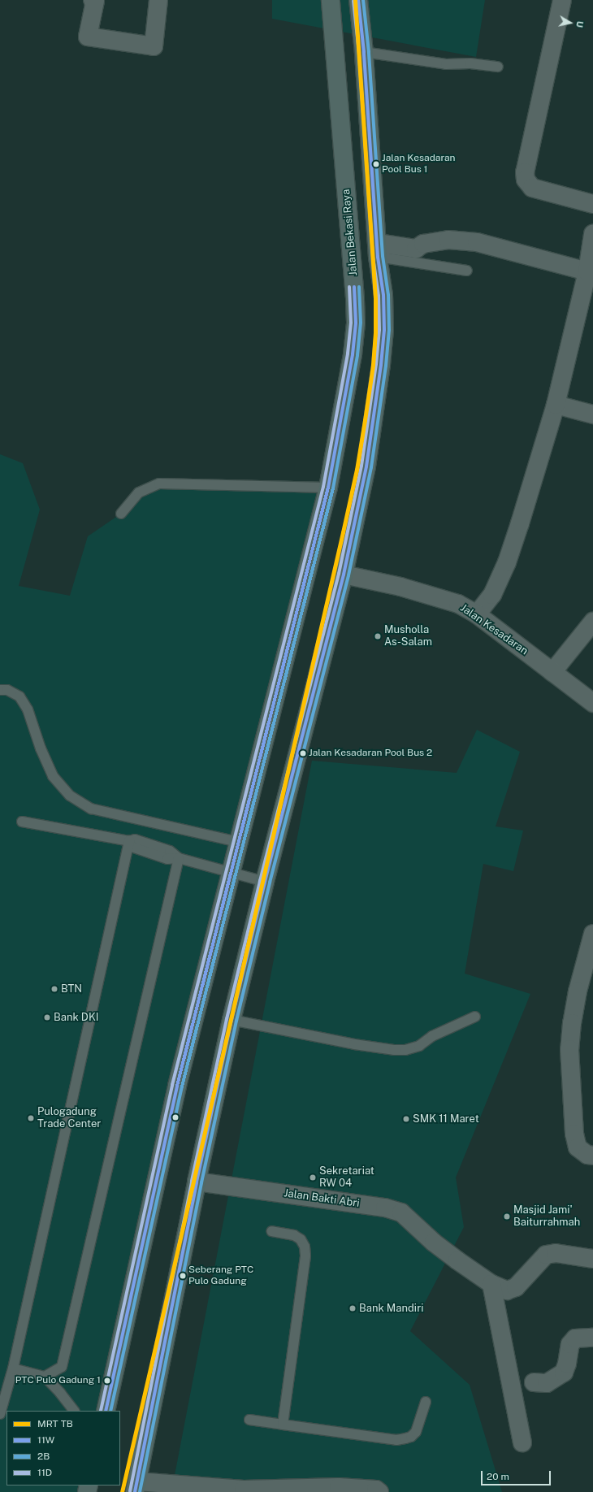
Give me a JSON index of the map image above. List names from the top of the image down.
{
  "streets": {
    "highway": ["Jalan Bekasi Raya"],
    "street": ["Jalan Kesadaran", "Jalan Bakti Abri"]
  },
  "places": [
    "Jalan Kesadaran Pool Bus 1",
    "Musholla As-Salam",
    "Jalan Kesadaran Pool Bus 2",
    "BTN",
    "Bank DKI",
    "Pulogadung Trade Center",
    "SMK 11 Maret",
    "Sekretariat RW 04",
    "Masjid Jami' Baiturrahmah",
    "Seberang PTC Pulo Gadung",
    "Bank Mandiri",
    "PTC Pulo Gadung 1"
  ],
  "lines": [
    "metro line TB",
    "transit line 11W",
    "transit line 2B",
    "transit line 11D"
  ],
  "legend": [
    "MRT TB",
    "11W",
    "2B",
    "11D"
  ],
  "scale_bar": "20 m",
  "north": "right"
}
